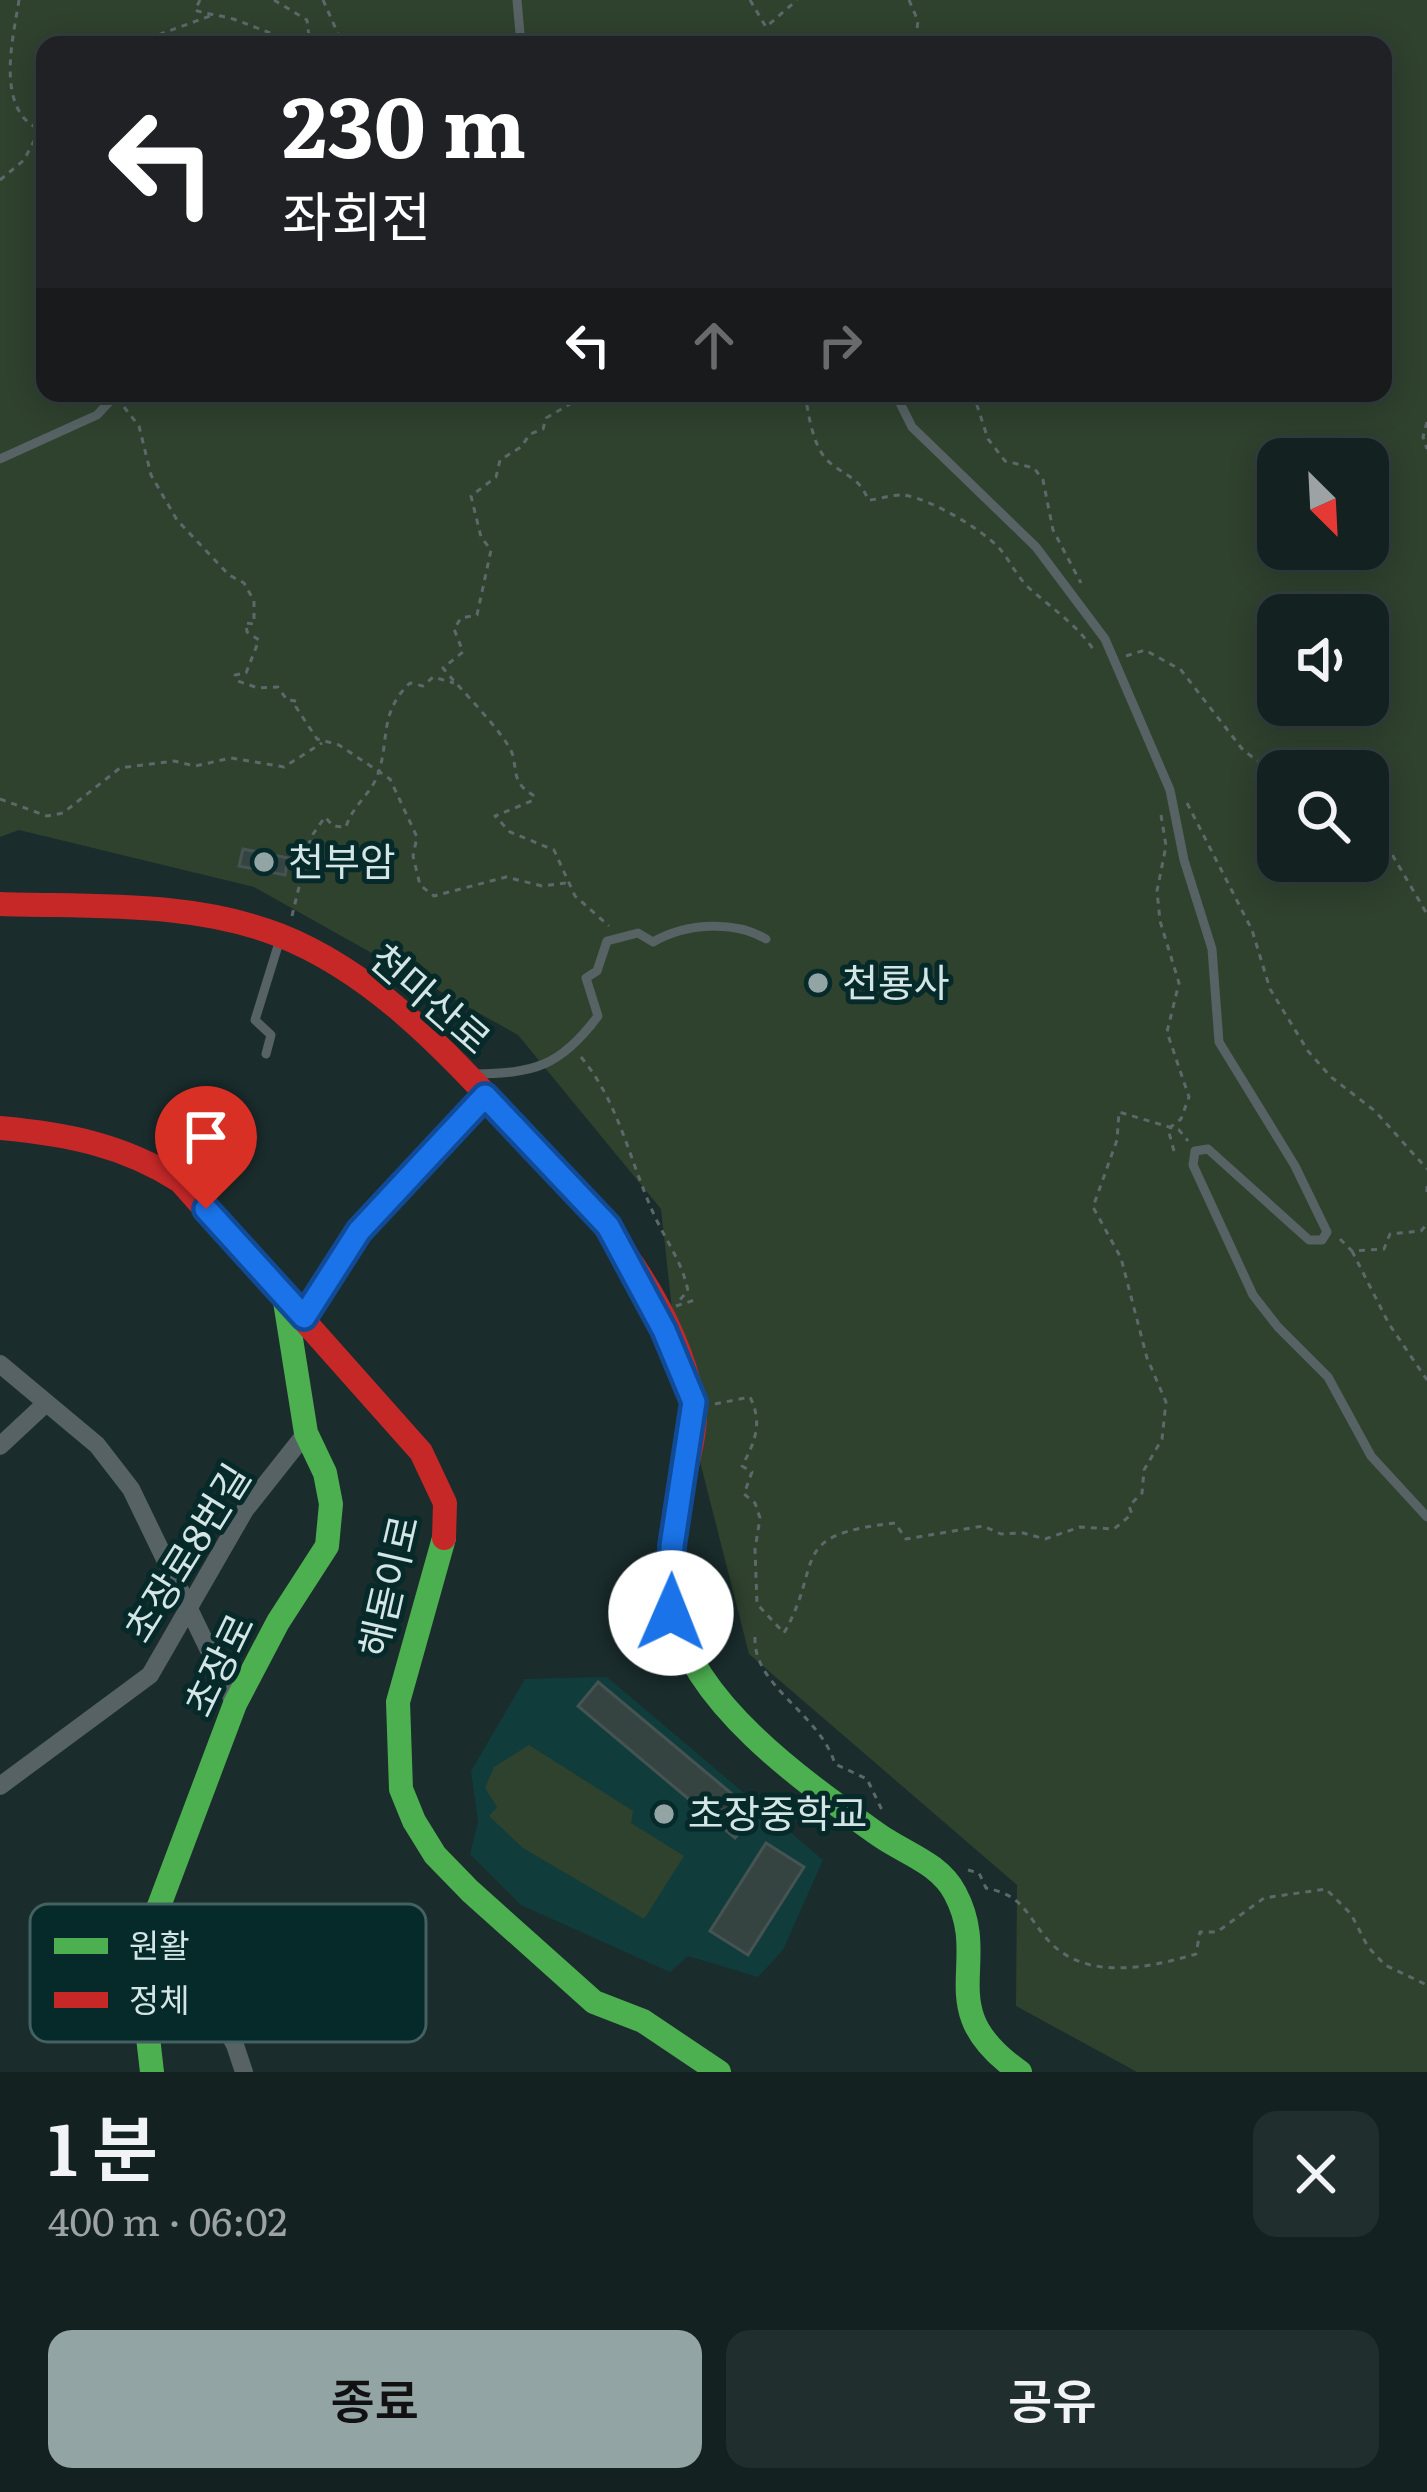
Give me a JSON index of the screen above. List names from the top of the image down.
{
  "streets": {
    "street": [
      "천마산로",
      "초장로8번길",
      "해돋이로",
      "초장로"
    ]
  },
  "crossings": [
    ["초장로8번길", "초장로"],
    ["해돋이로", "초장로"]
  ],
  "places": ["천부암", "천룡사", "초장중학교"],
  "legend": ["원활", "정체"],
  "north": "bottom right",
  "page": {
    "turn": ["230 m", "좌회전"],
    "heading": ["1 분", "400 m · 06:02"],
    "buttons": ["종료", "공유"]
  }
}
